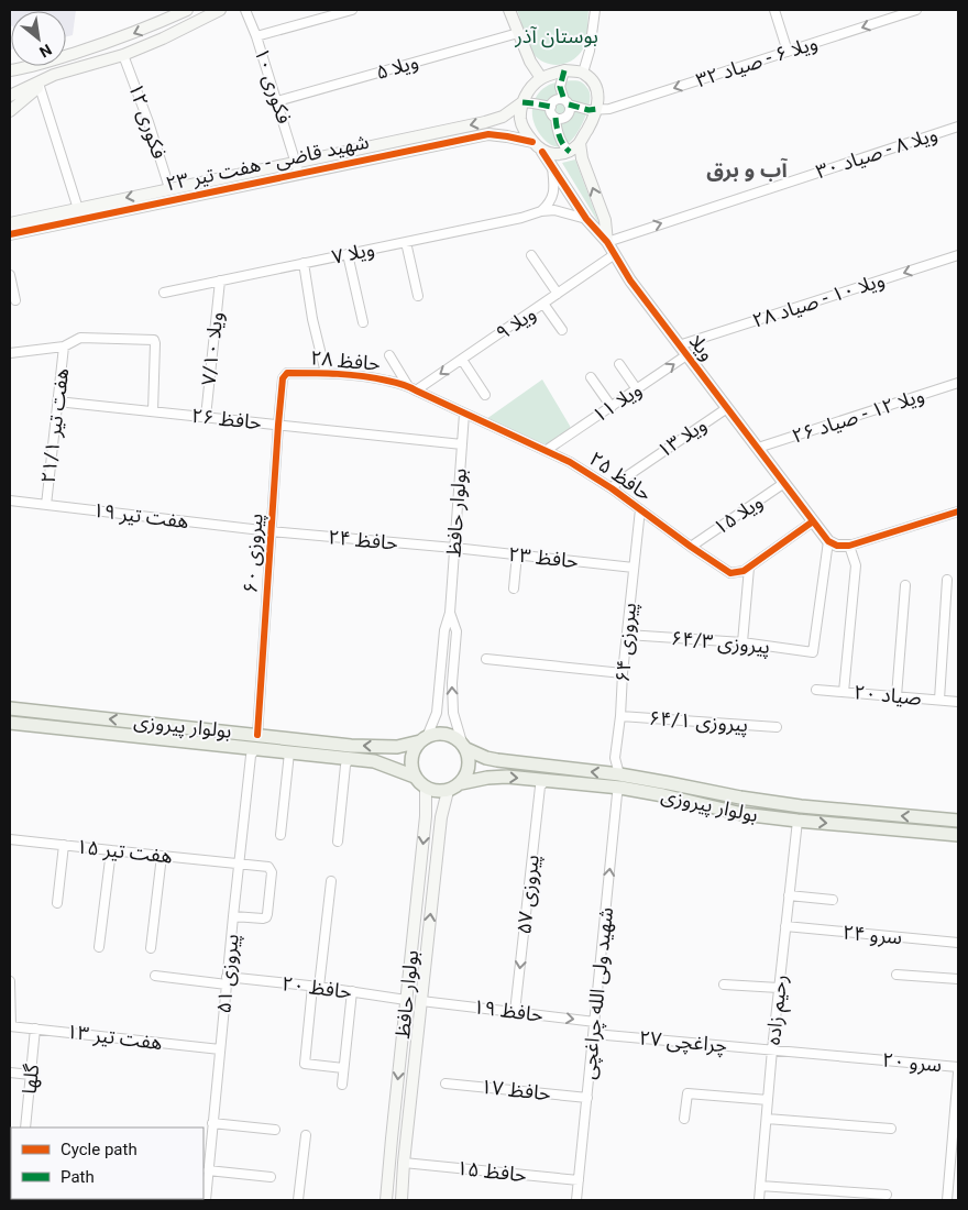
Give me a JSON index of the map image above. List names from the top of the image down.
{
  "streets": {
    "main road": ["بولوار پیروزی"],
    "street": [
      "ویلا ۶ - صیاد ۳۲",
      "ویلا ۵",
      "فکوری ۱۰",
      "فکوری ۱۲",
      "ویلا ۸ - صیاد ۳۰",
      "شهید قاضی - هفت تیر ۲۳",
      "ویلا ۷",
      "ویلا ۱۰ - صیاد ۲۸",
      "ویلا ۹",
      "ویلا",
      "ویلا ۷/۱۰",
      "حافظ ۲۸",
      "ویلا ۱۱",
      "ویلا ۱۲ - صیاد ۲۶",
      "حافظ ۲۶",
      "هفت تیر ۲۱/۱",
      "ویلا ۱۳",
      "حافظ ۲۵",
      "بولوار حافظ",
      "ویلا ۱۵",
      "هفت تیر ۱۹",
      "حافظ ۲۴",
      "پیروزی ۶۰",
      "حافظ ۲۳",
      "پیروزی ۶۴",
      "پیروزی ۶۴/۳",
      "صیاد ۲۰",
      "پیروزی ۶۴/۱",
      "هفت تیر ۱۵",
      "پیروزی ۵۷",
      "سرو ۲۴",
      "پیروزی ۵۱",
      "حافظ ۲۰",
      "شهید ولی الله چراغچی",
      "رحیم زاده",
      "حافظ ۱۹",
      "هفت تیر ۱۳",
      "چراغچی ۲۷",
      "سرو ۲۰",
      "گلها",
      "حافظ ۱۷",
      "حافظ ۱۵"
    ]
  },
  "crossings": [
    ["ویلا ۵", "فکوری ۱۰"],
    ["فکوری ۱۰", "شهید قاضی - هفت تیر ۲۳"],
    ["فکوری ۱۲", "شهید قاضی - هفت تیر ۲۳"],
    ["ویلا ۸ - صیاد ۳۰", "ویلا"],
    ["شهید قاضی - هفت تیر ۲۳", "ویلا"],
    ["ویلا ۷", "ویلا ۷/۱۰"],
    ["ویلا ۱۰ - صیاد ۲۸", "ویلا"],
    ["ویلا ۹", "ویلا"],
    ["ویلا ۹", "حافظ ۲۸"],
    ["ویلا", "ویلا ۱۱"],
    ["ویلا", "ویلا ۱۲ - صیاد ۲۶"],
    ["ویلا", "ویلا ۱۳"],
    ["ویلا", "ویلا ۱۵"],
    ["ویلا", "پیروزی ۶۴/۳"],
    ["ویلا ۷/۱۰", "حافظ ۲۶"],
    ["حافظ ۲۸", "حافظ ۲۵"],
    ["حافظ ۲۸", "بولوار حافظ"],
    ["حافظ ۲۸", "پیروزی ۶۰"],
    ["ویلا ۱۱", "حافظ ۲۵"],
    ["حافظ ۲۶", "هفت تیر ۲۱/۱"],
    ["حافظ ۲۶", "بولوار حافظ"],
    ["حافظ ۲۶", "پیروزی ۶۰"],
    ["هفت تیر ۲۱/۱", "هفت تیر ۱۹"],
    ["ویلا ۱۳", "حافظ ۲۵"],
    ["حافظ ۲۵", "بولوار حافظ"],
    ["حافظ ۲۵", "ویلا ۱۵"],
    ["حافظ ۲۵", "پیروزی ۶۴"],
    ["بولوار حافظ", "حافظ ۲۴"],
    ["بولوار حافظ", "حافظ ۲۳"],
    ["بولوار حافظ", "بولوار پیروزی"],
    ["بولوار حافظ", "حافظ ۲۰"],
    ["بولوار حافظ", "حافظ ۱۹"],
    ["بولوار حافظ", "حافظ ۱۵"],
    ["هفت تیر ۱۹", "حافظ ۲۴"],
    ["هفت تیر ۱۹", "پیروزی ۶۰"],
    ["حافظ ۲۴", "پیروزی ۶۰"],
    ["حافظ ۲۴", "حافظ ۲۳"],
    ["پیروزی ۶۰", "بولوار پیروزی"],
    ["حافظ ۲۳", "پیروزی ۶۴"],
    ["پیروزی ۶۴", "پیروزی ۶۴/۳"],
    ["پیروزی ۶۴", "پیروزی ۶۴/۱"],
    ["پیروزی ۶۴", "بولوار پیروزی"],
    ["پیروزی ۶۴", "شهید ولی الله چراغچی"],
    ["بولوار پیروزی", "پیروزی ۵۷"],
    ["بولوار پیروزی", "پیروزی ۵۱"],
    ["بولوار پیروزی", "شهید ولی الله چراغچی"],
    ["بولوار پیروزی", "رحیم زاده"],
    ["هفت تیر ۱۵", "پیروزی ۵۱"],
    ["پیروزی ۵۷", "حافظ ۱۹"],
    ["سرو ۲۴", "رحیم زاده"],
    ["پیروزی ۵۱", "حافظ ۲۰"],
    ["پیروزی ۵۱", "هفت تیر ۱۳"],
    ["شهید ولی الله چراغچی", "حافظ ۱۹"],
    ["شهید ولی الله چراغچی", "چراغچی ۲۷"],
    ["شهید ولی الله چراغچی", "حافظ ۱۷"],
    ["شهید ولی الله چراغچی", "حافظ ۱۵"],
    ["رحیم زاده", "چراغچی ۲۷"],
    ["هفت تیر ۱۳", "گلها"],
    ["چراغچی ۲۷", "سرو ۲۰"]
  ],
  "one_way": [
    "ویلا ۶ - صیاد ۳۲",
    "ویلا ۸ - صیاد ۳۰",
    "ویلا ۱۰ - صیاد ۲۸",
    "ویلا ۱۱",
    "پیروزی ۵۷",
    "شهید ولی الله چراغچی",
    "حافظ ۱۹"
  ],
  "districts": ["آب و برق"],
  "parks": ["بوستان آذر"],
  "legend": ["Cycle path", "Path"],
  "north": "bottom right"
}
